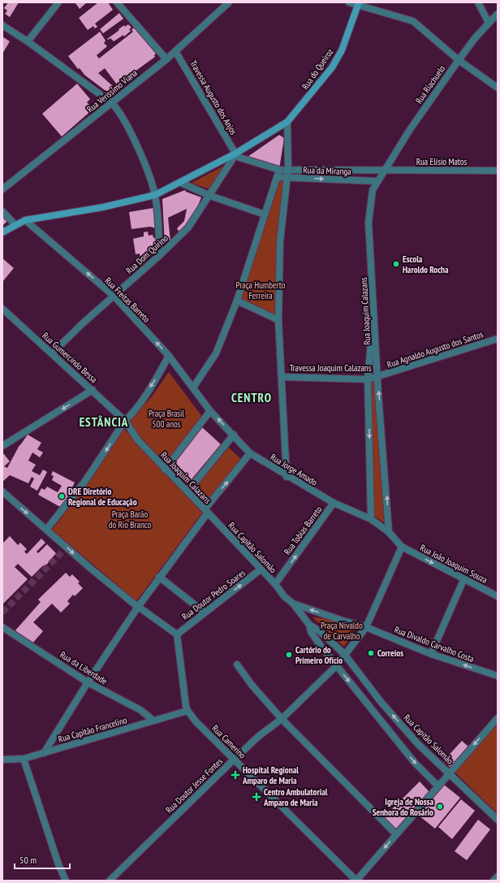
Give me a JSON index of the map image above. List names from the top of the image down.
{
  "streets": {
    "street": [
      "Rua do Queiroz",
      "Rua Riachuelo",
      "Rua Veríssimo Viana",
      "Travessa Augusto dos Anjos",
      "Rua Elísio Matos",
      "Rua da Miranga",
      "Rua Dom Quirino",
      "Rua Freitas Barreto",
      "Rua Joaquim Calazans",
      "Rua Agnaldo Augusto dos Santos",
      "Rua Gumercindo Bessa",
      "Travessa Joaquim Calazans",
      "Rua Jorge Amado",
      "Rua Tobias Barreto",
      "Rua Capitão Salomão",
      "Rua João Joaquim Souza",
      "Rua Doutor Pedro Soares",
      "Rua Divaldo Carvalho Costa",
      "Rua da Liberdade",
      "Rua Capitão Francelino",
      "Rua Camerino",
      "Rua Doutor Jesse Fontes"
    ]
  },
  "crossings": [
    ["Rua do Queiroz", "Travessa Augusto dos Anjos"],
    ["Rua do Queiroz", "Rua Dom Quirino"],
    ["Rua do Queiroz", "Rua Freitas Barreto"],
    ["Rua Riachuelo", "Rua Elísio Matos"],
    ["Rua Riachuelo", "Rua da Miranga"],
    ["Rua Riachuelo", "Rua Joaquim Calazans"],
    ["Rua Veríssimo Viana", "Travessa Augusto dos Anjos"],
    ["Travessa Augusto dos Anjos", "Rua Dom Quirino"],
    ["Rua Elísio Matos", "Rua da Miranga"],
    ["Rua Elísio Matos", "Rua Joaquim Calazans"],
    ["Rua da Miranga", "Rua Joaquim Calazans"],
    ["Rua Dom Quirino", "Rua Freitas Barreto"],
    ["Rua Dom Quirino", "Rua Gumercindo Bessa"],
    ["Rua Freitas Barreto", "Rua Jorge Amado"],
    ["Rua Joaquim Calazans", "Rua Agnaldo Augusto dos Santos"],
    ["Rua Joaquim Calazans", "Rua Gumercindo Bessa"],
    ["Rua Joaquim Calazans", "Travessa Joaquim Calazans"],
    ["Rua Joaquim Calazans", "Rua Jorge Amado"],
    ["Rua Joaquim Calazans", "Rua Capitão Salomão"],
    ["Rua Joaquim Calazans", "Rua da Liberdade"],
    ["Rua Joaquim Calazans", "Rua Capitão Francelino"],
    ["Rua Agnaldo Augusto dos Santos", "Travessa Joaquim Calazans"],
    ["Rua Jorge Amado", "Rua Tobias Barreto"],
    ["Rua Jorge Amado", "Rua João Joaquim Souza"],
    ["Rua Jorge Amado", "Rua Doutor Jesse Fontes"],
    ["Rua Tobias Barreto", "Rua Capitão Salomão"],
    ["Rua Capitão Salomão", "Rua Doutor Pedro Soares"],
    ["Rua Capitão Salomão", "Rua Divaldo Carvalho Costa"],
    ["Rua Capitão Salomão", "Rua Doutor Jesse Fontes"],
    ["Rua João Joaquim Souza", "Rua Doutor Jesse Fontes"],
    ["Rua Doutor Pedro Soares", "Rua Camerino"],
    ["Rua Divaldo Carvalho Costa", "Rua Doutor Jesse Fontes"],
    ["Rua da Liberdade", "Rua Capitão Francelino"],
    ["Rua Capitão Francelino", "Rua Camerino"],
    ["Rua Camerino", "Rua Doutor Jesse Fontes"]
  ],
  "one_way": [
    "Rua Freitas Barreto",
    "Rua Tobias Barreto",
    "Rua João Joaquim Souza",
    "Rua Doutor Pedro Soares",
    "Rua Divaldo Carvalho Costa"
  ],
  "districts": ["CENTRO", "ESTÂNCIA"],
  "parks": [
    "Praça Humberto Ferreira",
    "Praça Brasil 500 anos",
    "Praça Barão do Rio Branco",
    "Praça Nivaldo de Carvalho"
  ],
  "places": {
    "other": [
      "Escola Haroldo Rocha",
      "DRE Diretório Regional de Educação",
      "Correios",
      "Cartório do Primeiro Ofício",
      "Igreja de Nossa Senhora do Rosário"
    ],
    "health": ["Hospital Regional Amparo de Maria", "Centro Ambulatorial Amparo de Maria"]
  },
  "scale_bar": "50 m"
}
